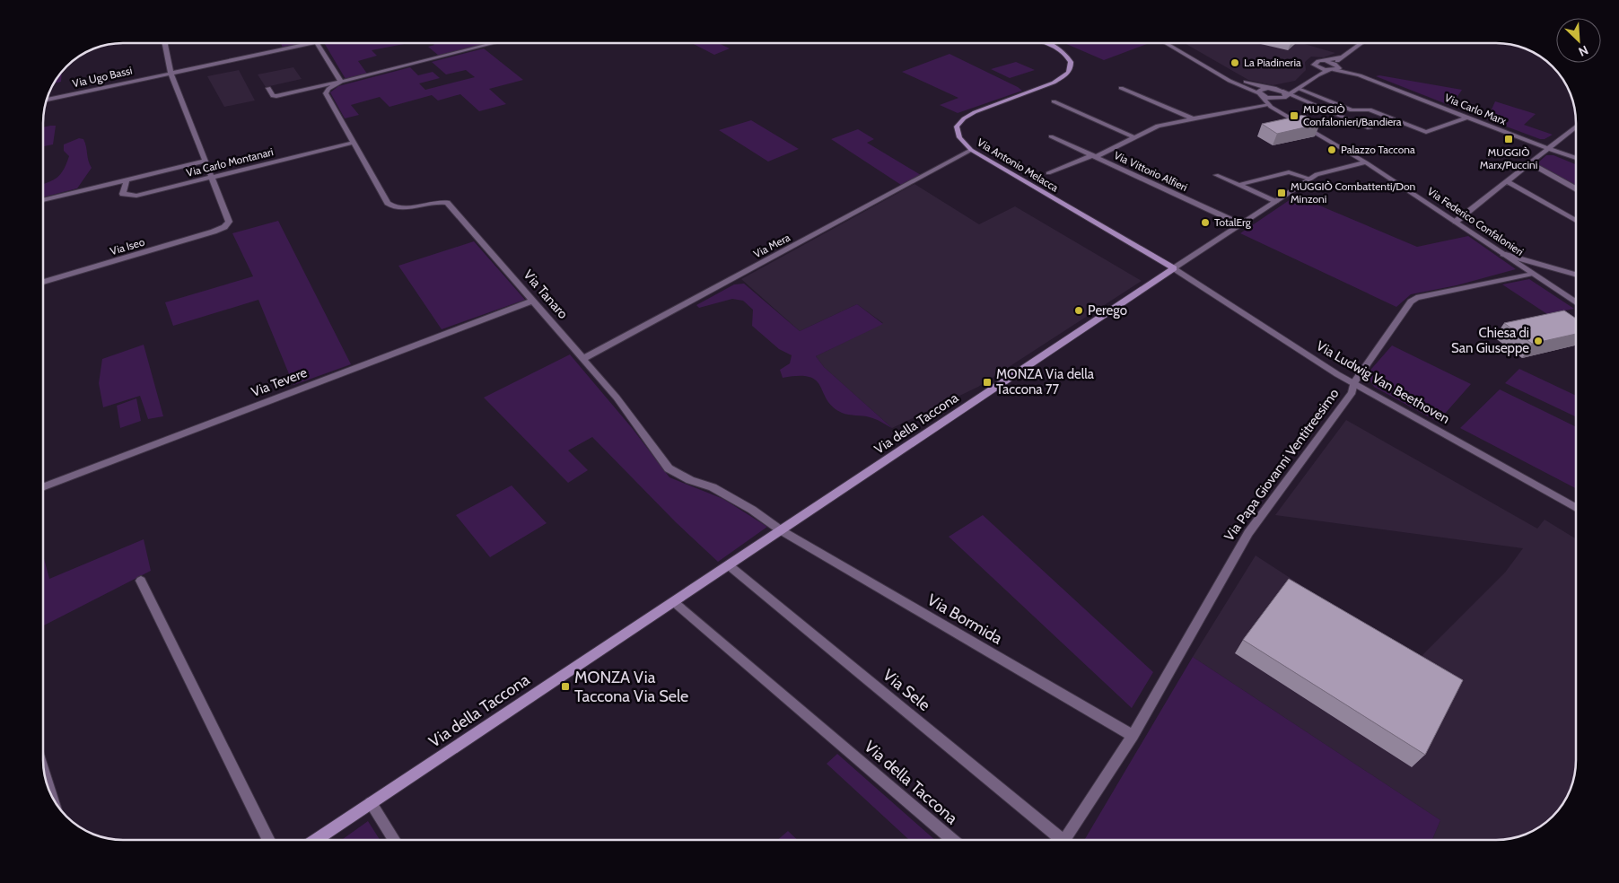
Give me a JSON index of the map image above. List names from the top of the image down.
{
  "streets": {
    "main road": ["Via Antonio Melacca", "Via della Taccona"],
    "street": [
      "Via Ugo Bassi",
      "Via Carlo Marx",
      "Via Carlo Montanari",
      "Via Vittorio Alfieri",
      "Via Federico Confalonieri",
      "Via Mera",
      "Via Iseo",
      "Via Tanaro",
      "Via Tevere",
      "Via Ludwig Van Beethoven",
      "Via Papa Giovanni Ventitreesimo",
      "Via Bormida",
      "Via Sele"
    ]
  },
  "crossings": [
    ["Via Carlo Montanari", "Via Iseo"],
    ["Via Carlo Montanari", "Via Tanaro"],
    ["Via Antonio Melacca", "Via Mera"],
    ["Via Antonio Melacca", "Via Ludwig Van Beethoven"],
    ["Via Antonio Melacca", "Via della Taccona"],
    ["Via Federico Confalonieri", "Via Papa Giovanni Ventitreesimo"],
    ["Via Mera", "Via Tanaro"],
    ["Via Tanaro", "Via Tevere"],
    ["Via Tanaro", "Via della Taccona"],
    ["Via Tanaro", "Via Bormida"],
    ["Via Ludwig Van Beethoven", "Via della Taccona"],
    ["Via Ludwig Van Beethoven", "Via Papa Giovanni Ventitreesimo"],
    ["Via della Taccona", "Via Bormida"],
    ["Via della Taccona", "Via Sele"],
    ["Via Papa Giovanni Ventitreesimo", "Via Bormida"]
  ],
  "places": {
    "other": [
      "La Piadineria",
      "Palazzo Taccona",
      "TotalErg",
      "Perego",
      "Chiesa di San Giuseppe"
    ],
    "transit": [
      "MUGGIÒ Confalonieri/Bandiera",
      "MUGGIÒ Marx/Puccini",
      "MUGGIÒ Combattenti/Don Minzoni",
      "MONZA Via della Taccona 77",
      "MONZA Via Taccona Via Sele"
    ]
  },
  "north": "bottom right"
}
